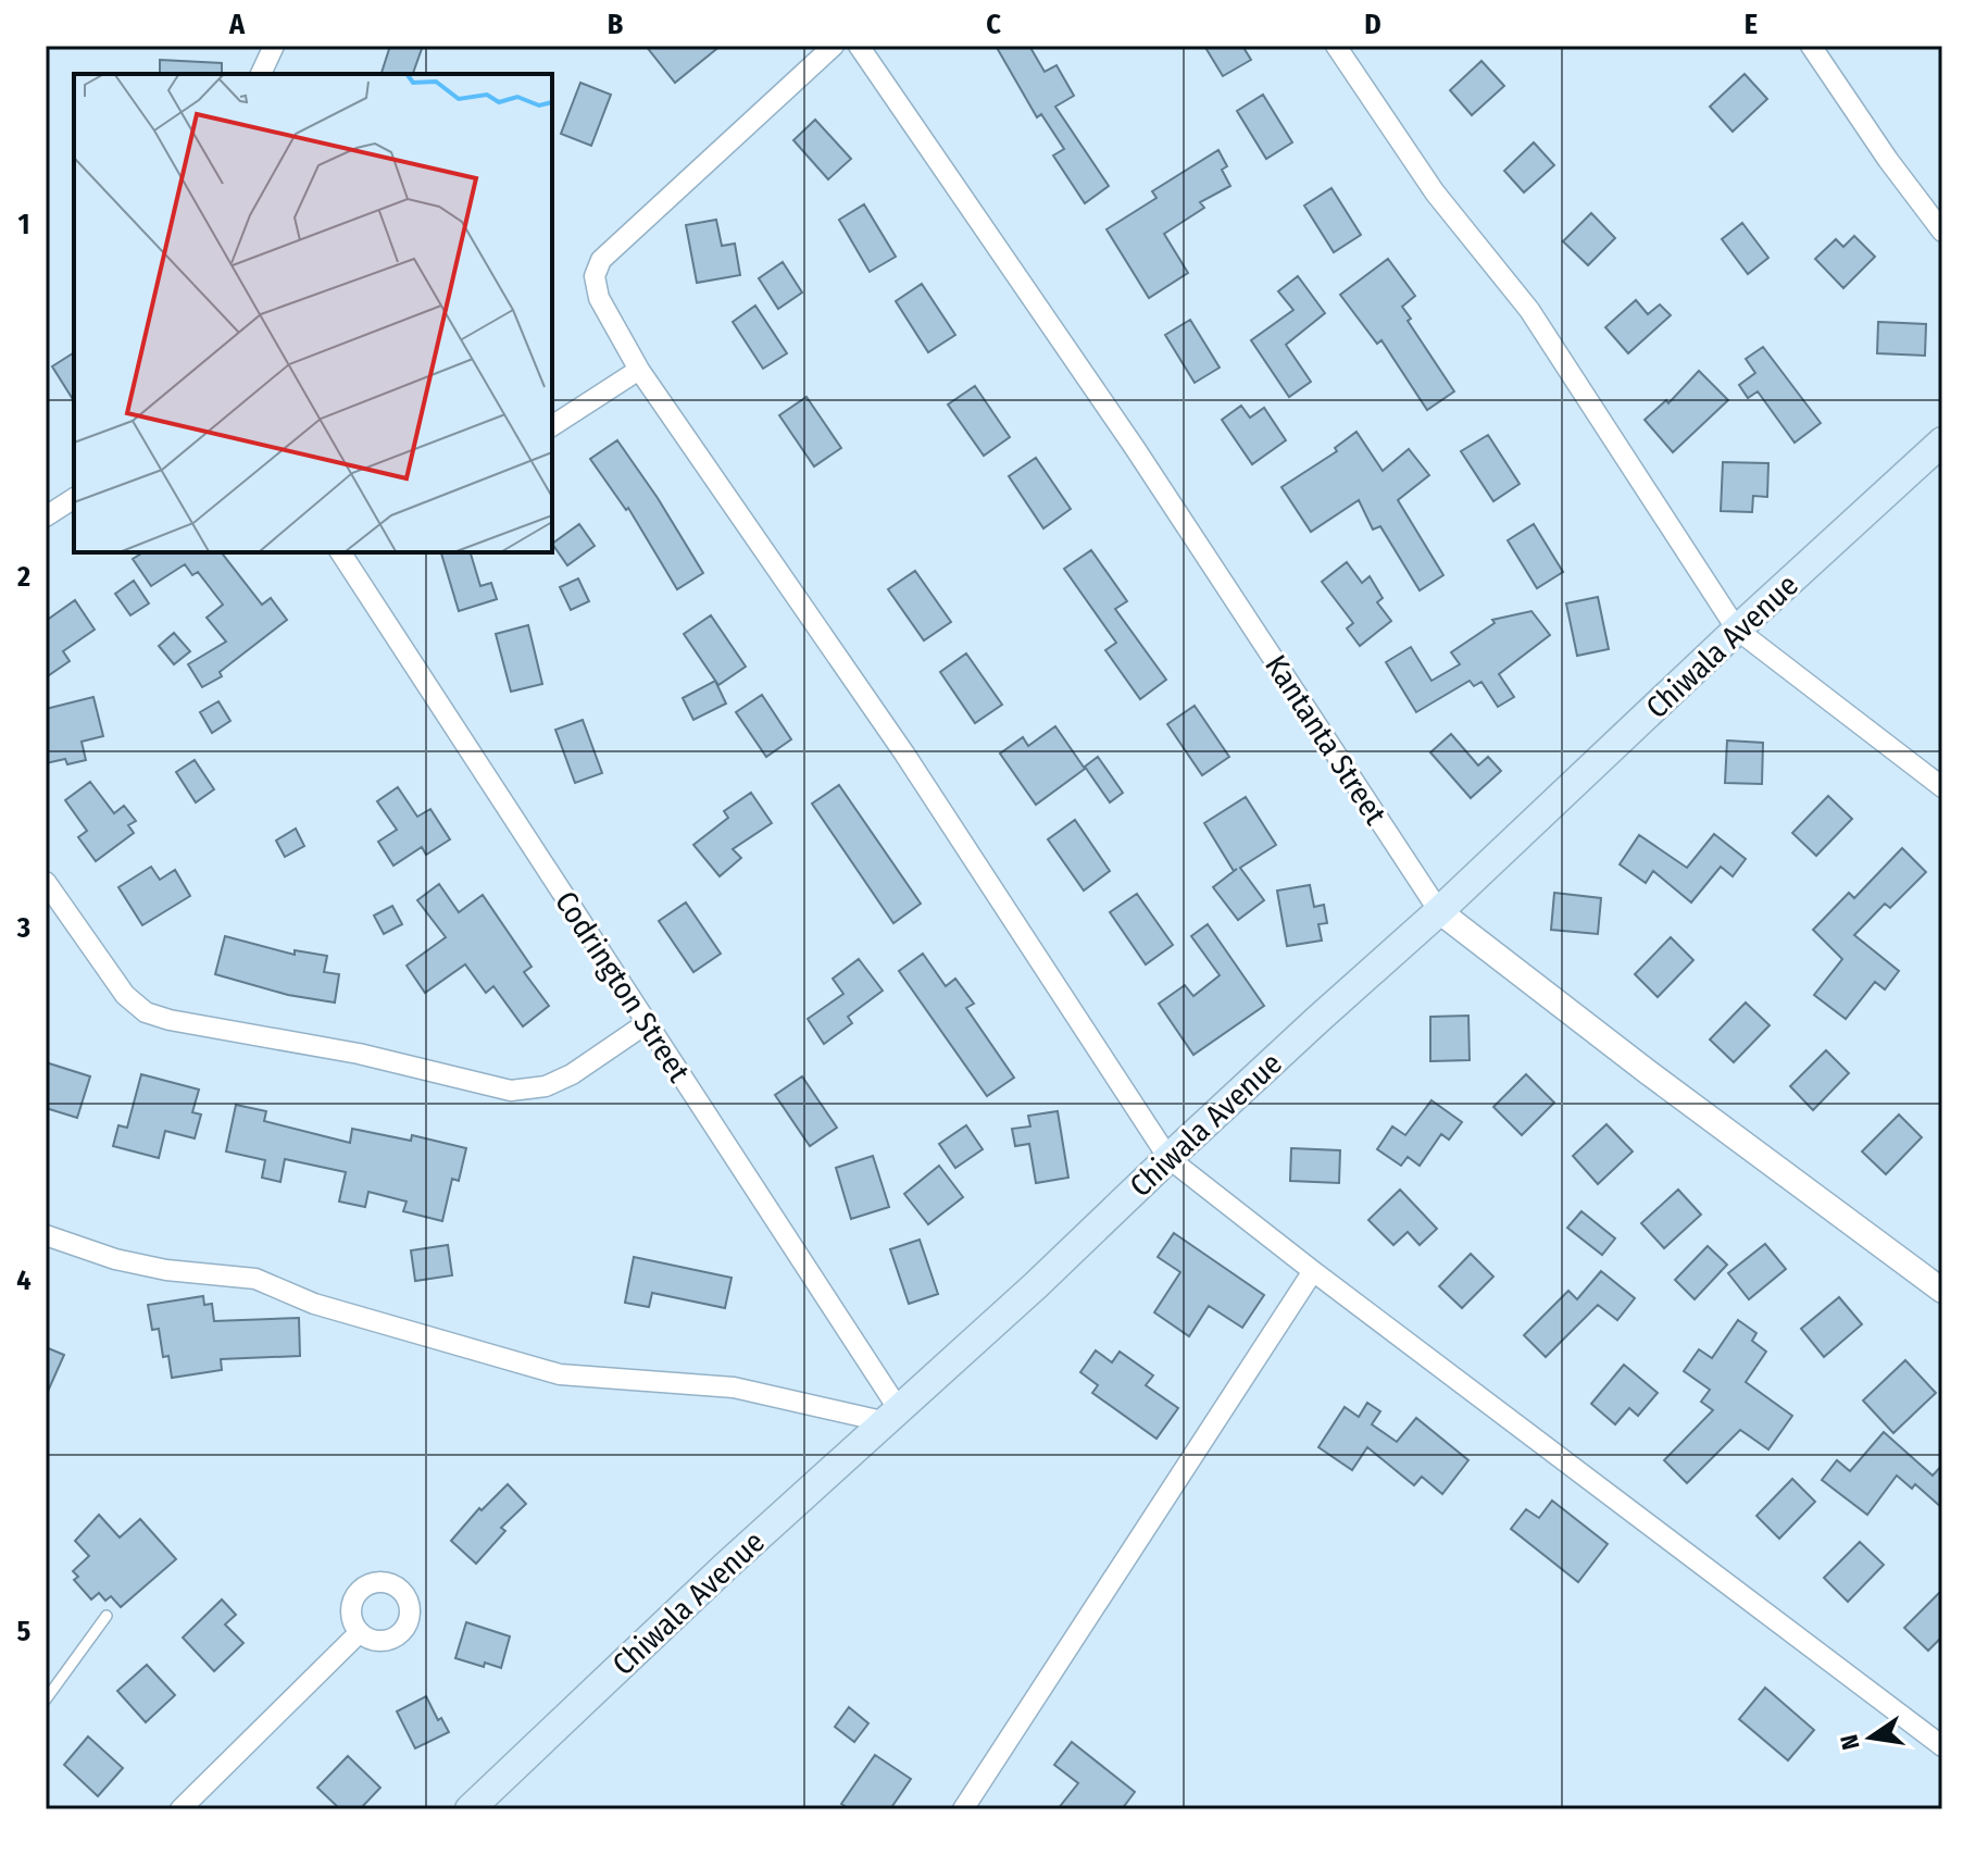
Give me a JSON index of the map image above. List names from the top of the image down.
{
  "streets": {
    "main road": ["Chiwala Avenue"],
    "street": ["Kantanta Street", "Codrington Street"]
  },
  "crossings": [
    ["Chiwala Avenue", "Kantanta Street"],
    ["Chiwala Avenue", "Codrington Street"]
  ],
  "north": "left",
  "grid": {
    "columns": [
      "A",
      "B",
      "C",
      "D",
      "E"
    ],
    "rows": [
      "1",
      "2",
      "3",
      "4",
      "5"
    ]
  }
}
